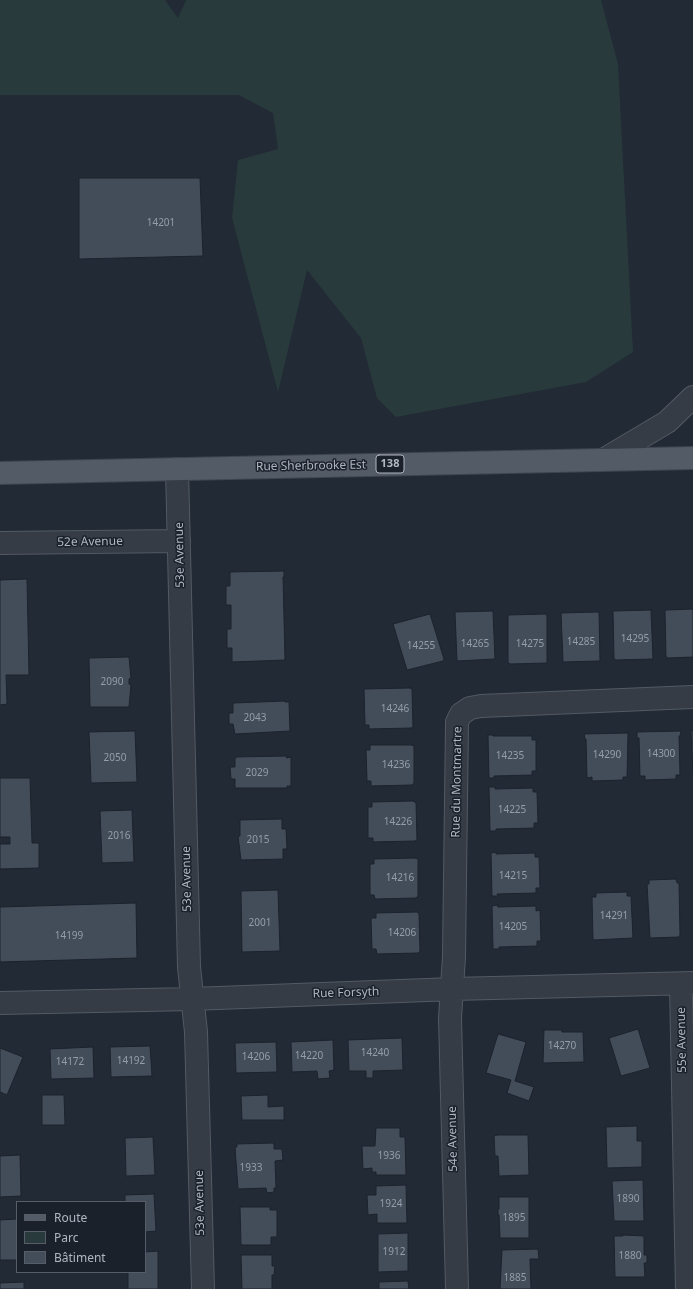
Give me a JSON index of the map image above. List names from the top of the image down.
{
  "streets": {
    "main road": ["138", "Rue Sherbrooke Est"],
    "street": [
      "52e Avenue",
      "53e Avenue",
      "Rue du Montmartre",
      "Rue Forsyth",
      "55e Avenue",
      "54e Avenue"
    ]
  },
  "crossings": [
    ["Rue Sherbrooke Est", "53e Avenue"],
    ["52e Avenue", "53e Avenue"],
    ["53e Avenue", "Rue Forsyth"],
    ["Rue du Montmartre", "Rue Forsyth"],
    ["Rue du Montmartre", "54e Avenue"],
    ["Rue Forsyth", "55e Avenue"],
    ["Rue Forsyth", "54e Avenue"]
  ],
  "house_numbers": [
    "14201",
    "14295",
    "14285",
    "14265",
    "14275",
    "14255",
    "2090",
    "14246",
    "2043",
    "14300",
    "14290",
    "14235",
    "2050",
    "14236",
    "2029",
    "14225",
    "14226",
    "2016",
    "2015",
    "14215",
    "14216",
    "14291",
    "2001",
    "14205",
    "14206",
    "14199",
    "14270",
    "14240",
    "14220",
    "14206",
    "14192",
    "14172",
    "1936",
    "1933",
    "1890",
    "1924",
    "1895",
    "1912",
    "1880",
    "1885"
  ],
  "legend": ["Route", "Parc", "Bâtiment"]
}
